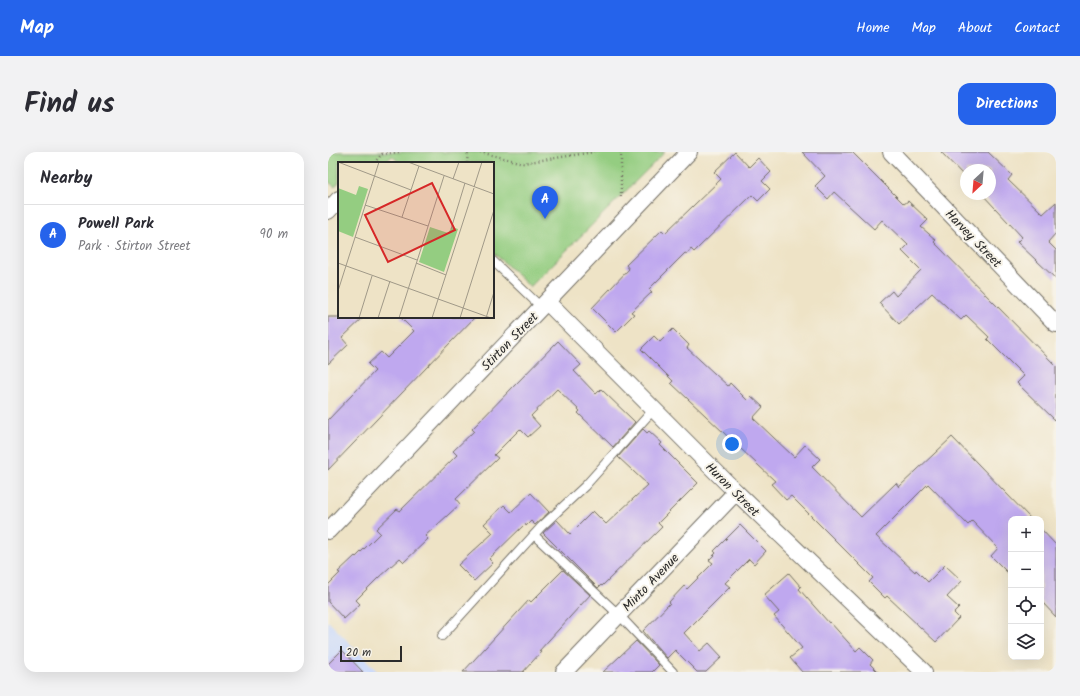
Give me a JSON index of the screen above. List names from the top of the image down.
{
  "streets": {
    "street": [
      "Harvey Street",
      "Stirton Street",
      "Huron Street",
      "Minto Avenue"
    ]
  },
  "crossings": [
    ["Stirton Street", "Huron Street"],
    ["Huron Street", "Minto Avenue"]
  ],
  "scale_bar": "20 m",
  "north": "bottom left",
  "page": {
    "header": "Map",
    "nav": [
      "Home",
      "Map",
      "About",
      "Contact"
    ],
    "title": "Find us",
    "buttons": "Directions",
    "heading": "Nearby",
    "pins": "A",
    "list": [
      {
        "mark": "A",
        "name": "Powell Park",
        "note": "Park · Stirton Street",
        "value": "90 m"
      }
    ],
    "map_buttons": ["+", "−"],
    "scale": "20 m"
  }
}
